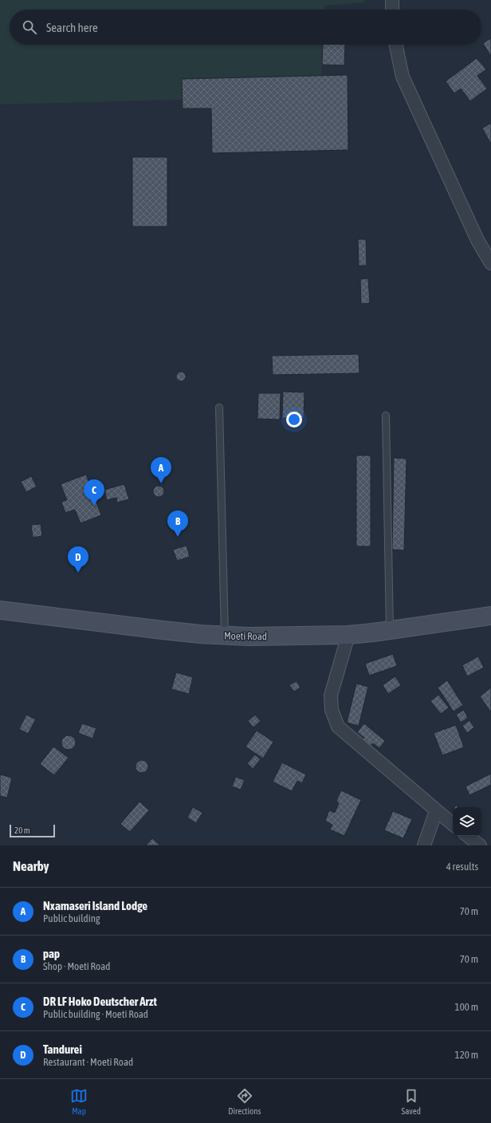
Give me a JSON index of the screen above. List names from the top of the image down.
{
  "streets": {
    "street": ["Moeti Road"]
  },
  "scale_bar": "20 m",
  "page": {
    "search": "Search here",
    "pins": [
      "A",
      "C",
      "B",
      "D"
    ],
    "scale": "20 m",
    "heading": ["Nearby", "4 results"],
    "list": [
      {
        "mark": "A",
        "name": "Nxamaseri Island Lodge",
        "note": "Public building",
        "value": "70 m"
      },
      {
        "mark": "B",
        "name": "pap",
        "note": "Shop · Moeti Road",
        "value": "70 m"
      },
      {
        "mark": "C",
        "name": "DR LF Hoko Deutscher Arzt",
        "note": "Public building · Moeti Road",
        "value": "100 m"
      },
      {
        "mark": "D",
        "name": "Tandurei",
        "note": "Restaurant · Moeti Road",
        "value": "120 m"
      }
    ],
    "nav": ["Map", "Directions", "Saved"]
  }
}
